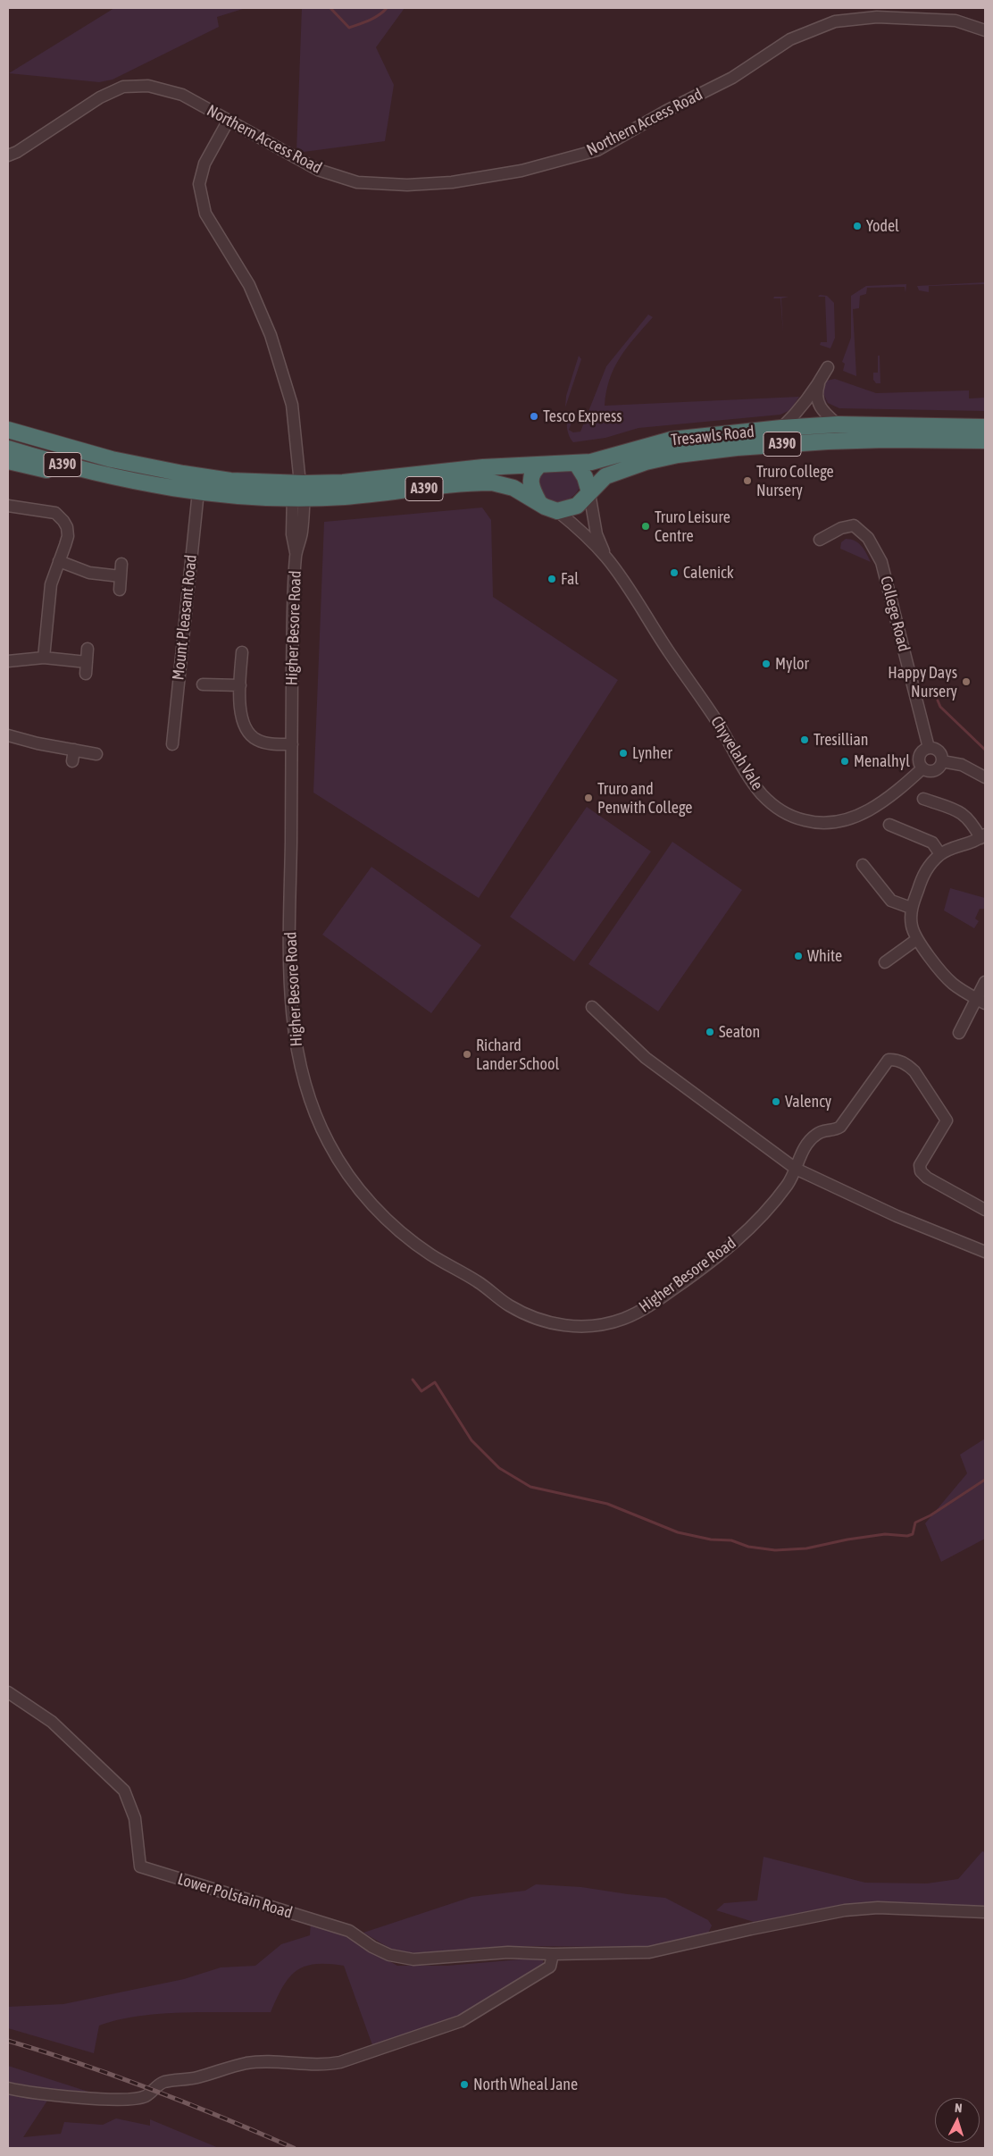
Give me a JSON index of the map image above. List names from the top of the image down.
{
  "streets": {
    "highway": ["Tresawls Road", "A390"],
    "street": [
      "Northern Access Road",
      "College Road",
      "Mount Pleasant Road",
      "Higher Besore Road",
      "Chyvelah Vale",
      "Lower Polstain Road"
    ]
  },
  "crossings": [
    ["Northern Access Road", "Higher Besore Road"],
    ["Tresawls Road", "A390"],
    ["Tresawls Road", "Chyvelah Vale"],
    ["A390", "Mount Pleasant Road"],
    ["A390", "Higher Besore Road"],
    ["A390", "Chyvelah Vale"],
    ["College Road", "Chyvelah Vale"]
  ],
  "places": [
    "Yodel",
    "Tesco Express",
    "Truro College Nursery",
    "Truro Leisure Centre",
    "Calenick",
    "Fal",
    "Mylor",
    "Happy Days Nursery",
    "Tresillian",
    "Lynher",
    "Menalhyl",
    "Truro and Penwith College",
    "White",
    "Seaton",
    "Richard Lander School",
    "Valency",
    "North Wheal Jane"
  ],
  "north": "top"
}
